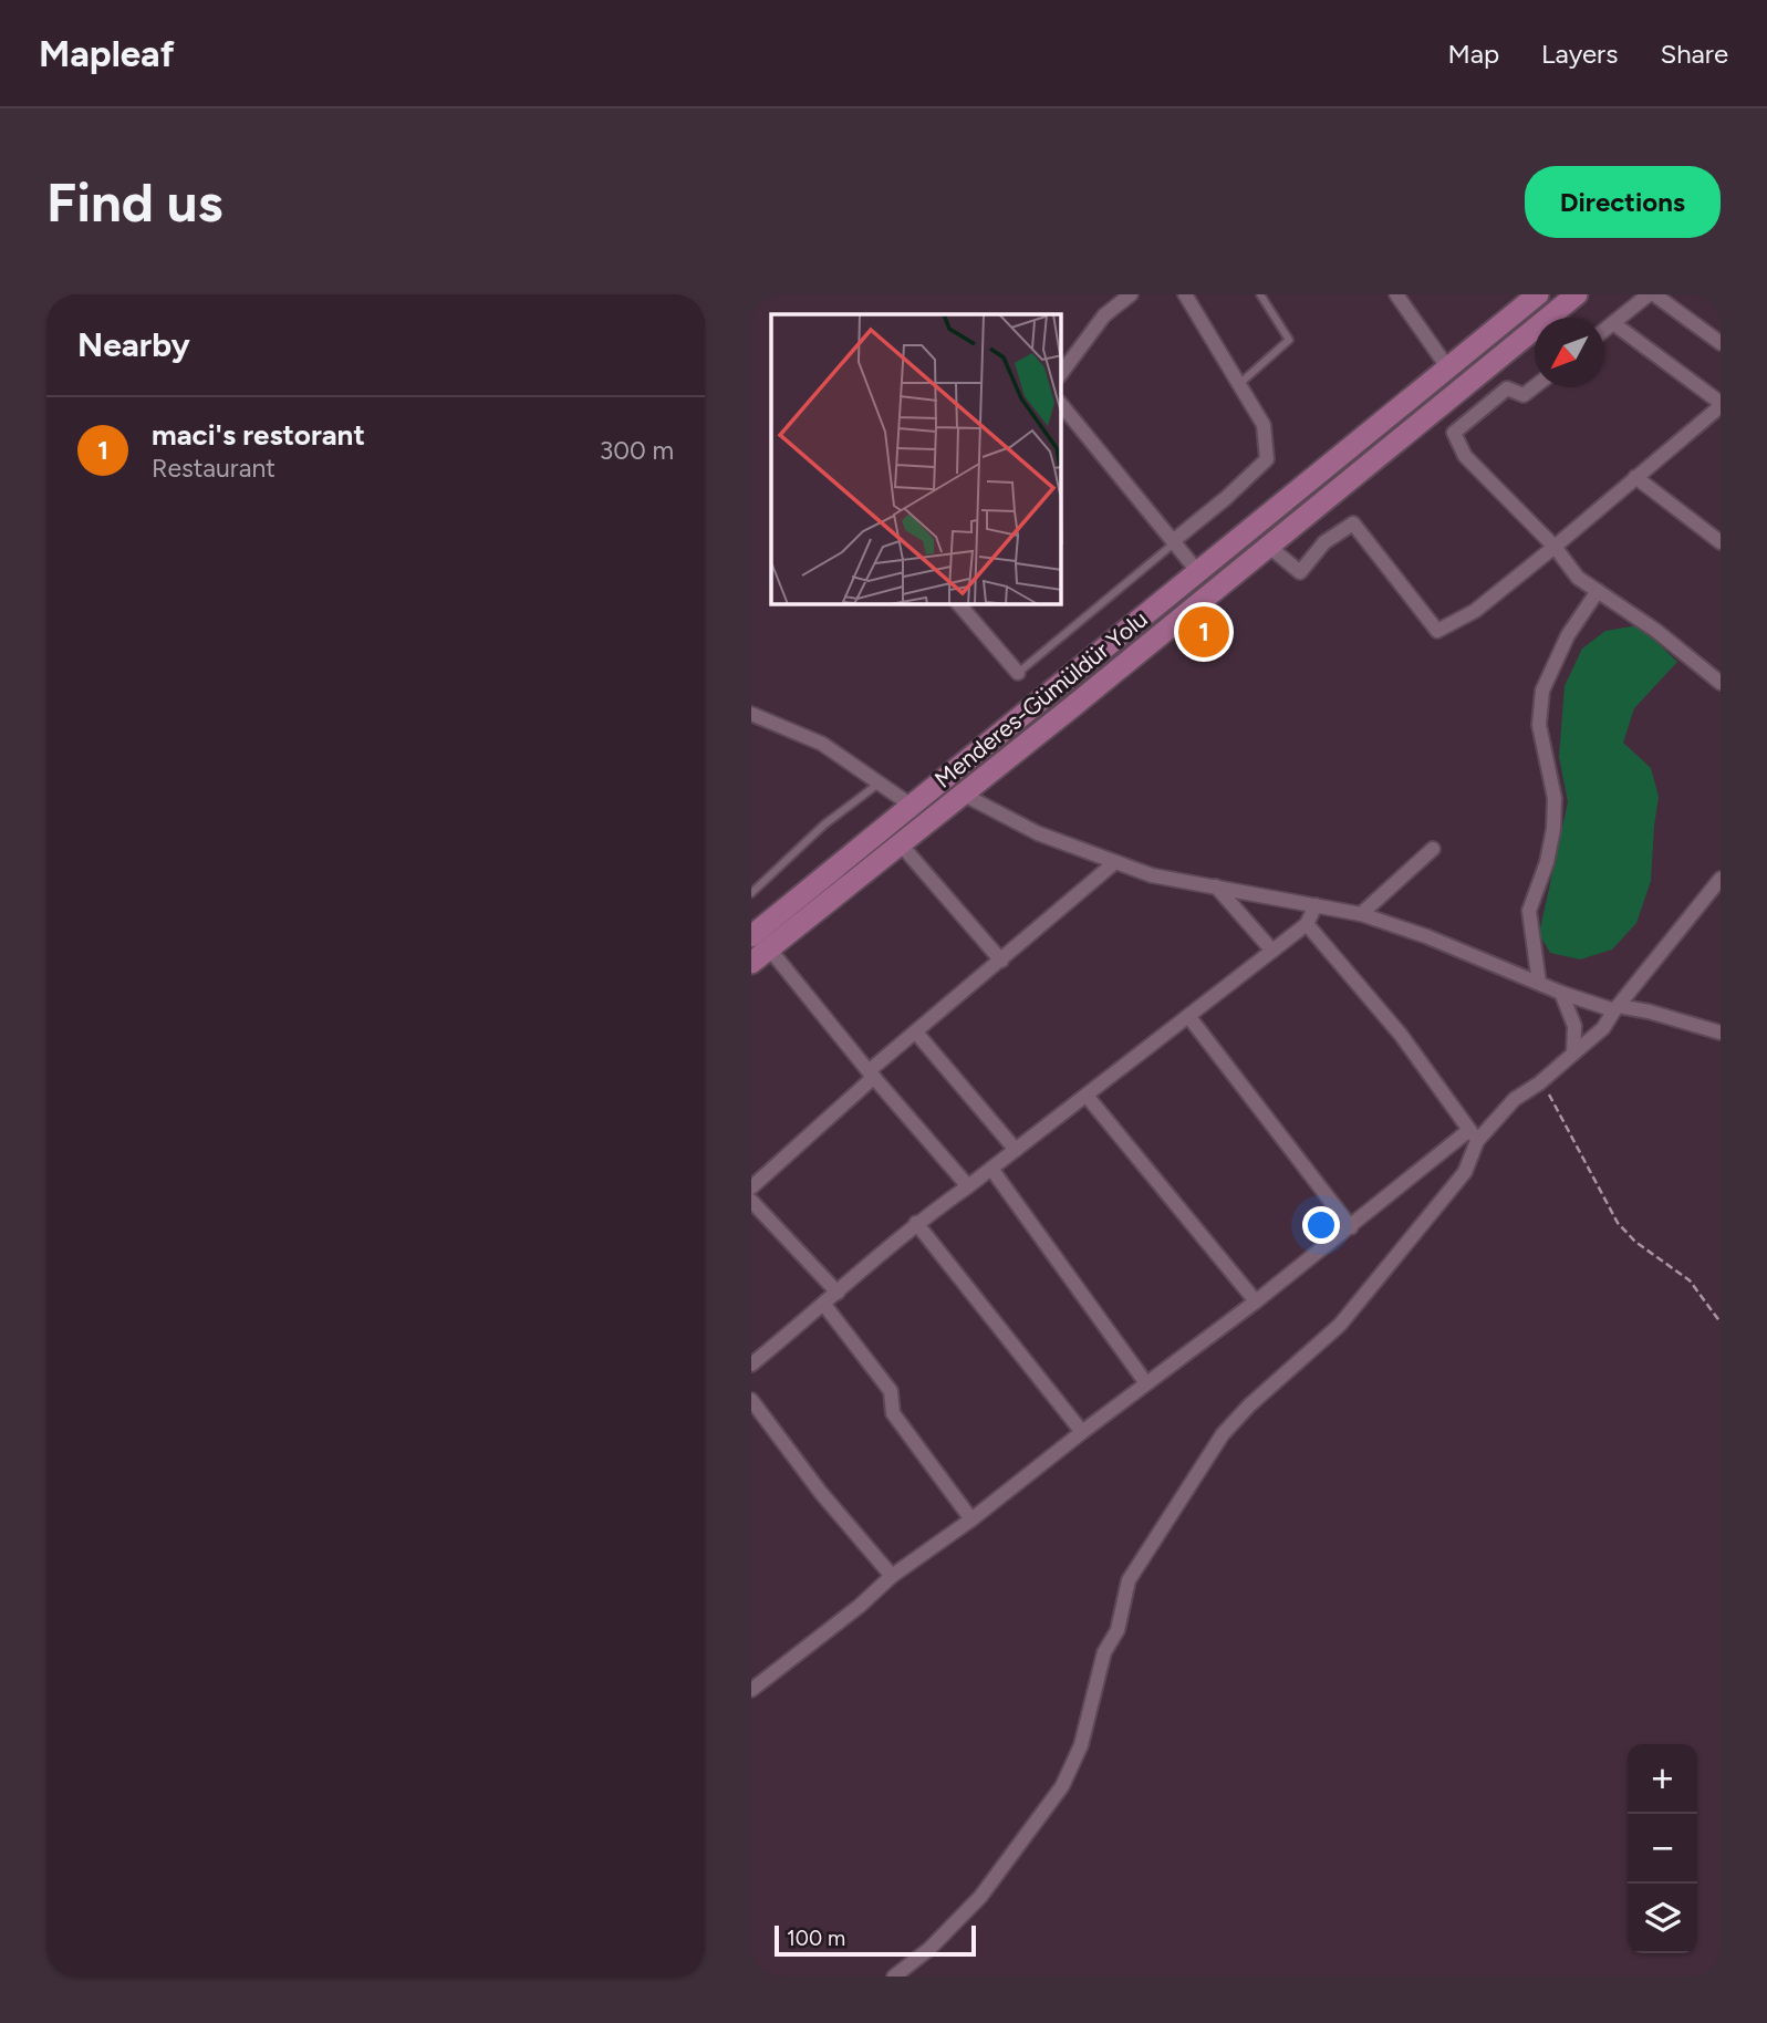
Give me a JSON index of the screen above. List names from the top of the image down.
{
  "streets": {
    "main road": ["Menderes-Gümüldür Yolu"]
  },
  "scale_bar": "100 m",
  "north": "bottom left",
  "page": {
    "header": "Mapleaf",
    "nav": ["Map", "Layers", "Share"],
    "buttons": "Directions",
    "title": "Find us",
    "heading": "Nearby",
    "list": [
      {
        "mark": "1",
        "name": "maci's restorant",
        "note": "Restaurant",
        "value": "300 m"
      }
    ],
    "pins": "1",
    "map_buttons": ["+", "−"],
    "scale": "100 m"
  }
}
